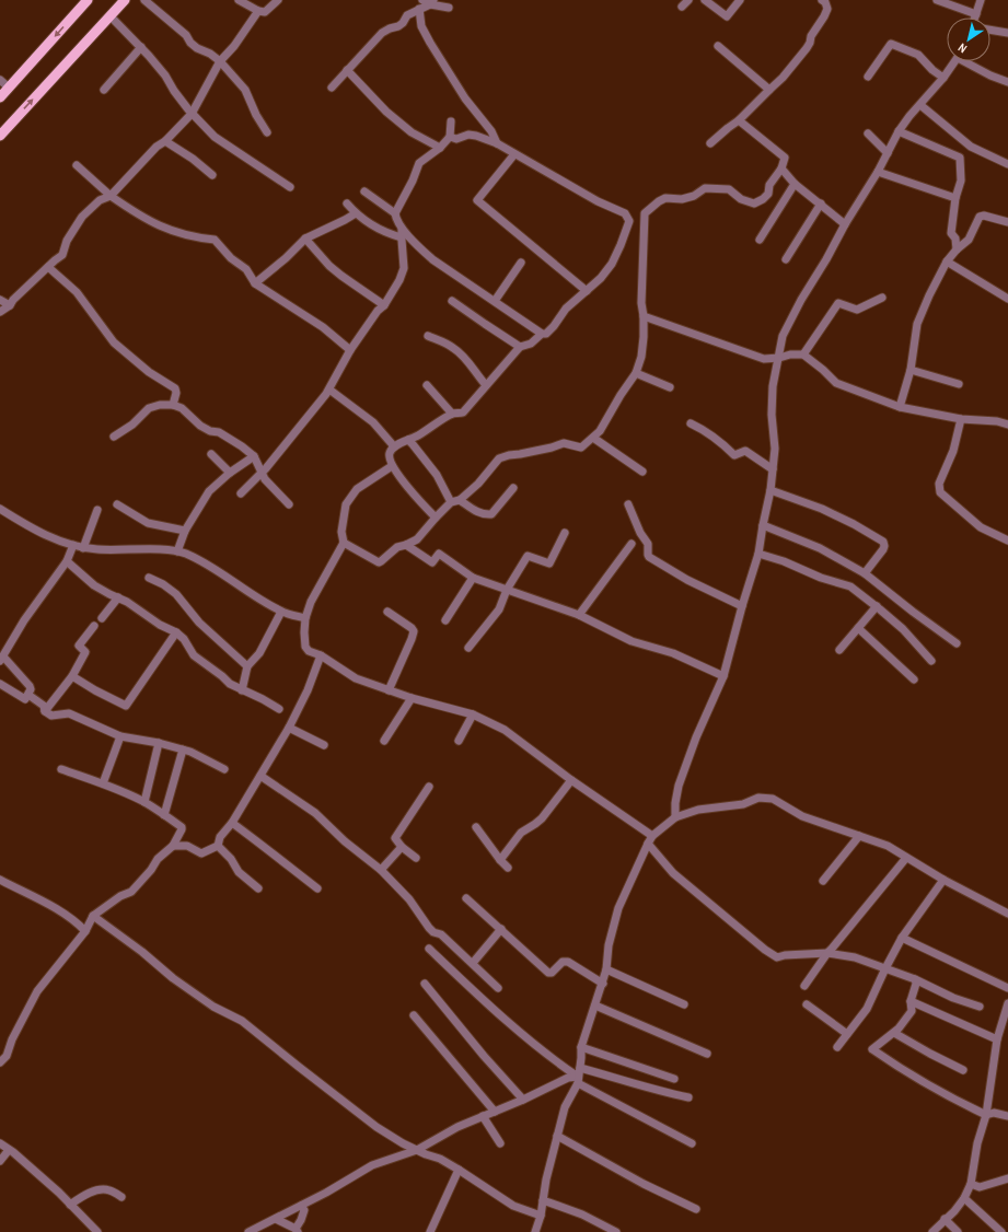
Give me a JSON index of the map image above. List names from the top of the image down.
{
  "north": "bottom left"
}
